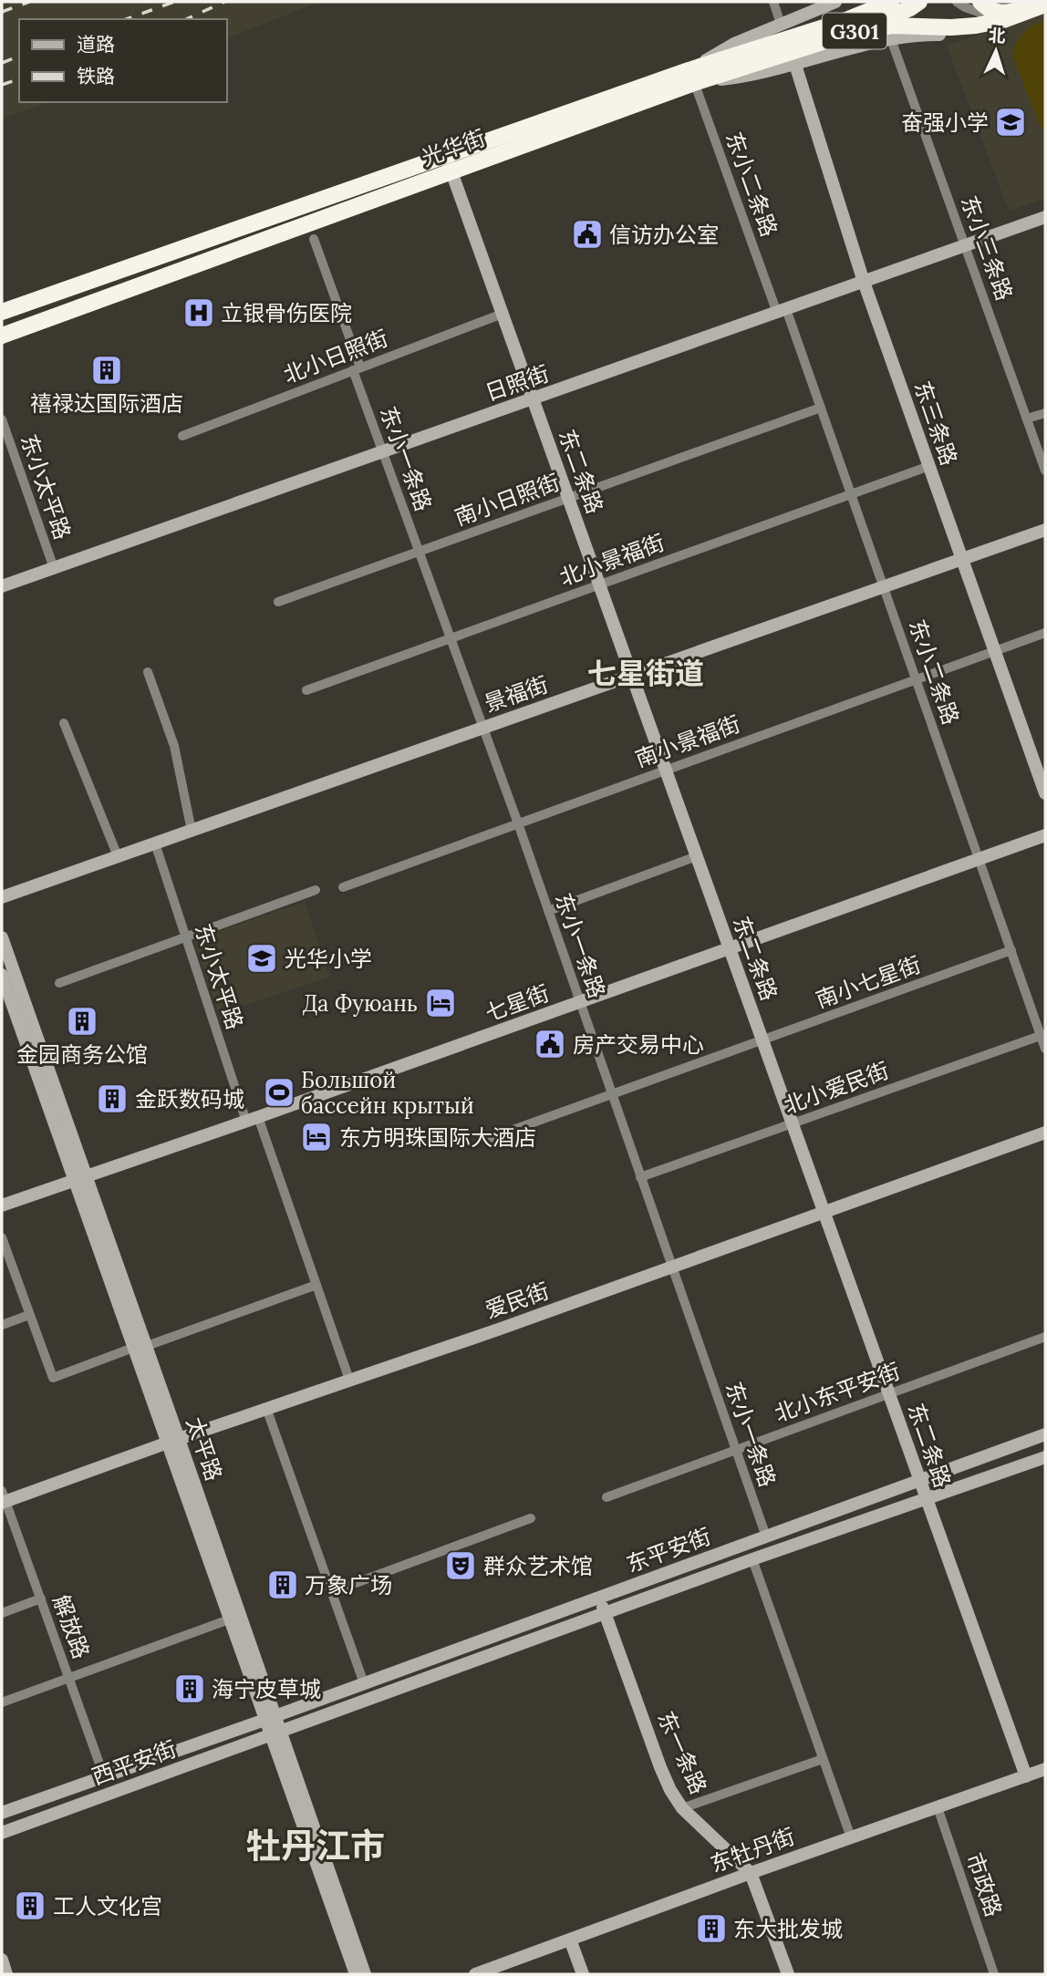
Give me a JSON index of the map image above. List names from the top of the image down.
{
  "streets": {
    "highway": ["G301", "光华街"],
    "street": [
      "东小二条路",
      "东小三条路",
      "北小日照街",
      "日照街",
      "东三条路",
      "东小一条路",
      "东二条路",
      "东小太平路",
      "南小日照街",
      "北小景福街",
      "景福街",
      "南小景福街",
      "南小七星街",
      "七星街",
      "北小爱民街",
      "爱民街",
      "北小东平安街",
      "太平路",
      "东平安街",
      "解放路",
      "东一条路",
      "西平安街",
      "东牡丹街",
      "市政路"
    ]
  },
  "crossings": [
    ["光华街", "东小二条路"],
    ["光华街", "东三条路"],
    ["光华街", "东二条路"],
    ["东小二条路", "日照街"],
    ["东小二条路", "南小日照街"],
    ["东小二条路", "北小景福街"],
    ["东小二条路", "景福街"],
    ["东小二条路", "南小景福街"],
    ["东小二条路", "南小七星街"],
    ["东小二条路", "七星街"],
    ["东小二条路", "北小爱民街"],
    ["东小三条路", "日照街"],
    ["北小日照街", "东小一条路"],
    ["北小日照街", "东二条路"],
    ["日照街", "东三条路"],
    ["日照街", "东小一条路"],
    ["日照街", "东二条路"],
    ["日照街", "东小太平路"],
    ["东三条路", "北小景福街"],
    ["东三条路", "景福街"],
    ["东三条路", "南小景福街"],
    ["东小一条路", "南小日照街"],
    ["东小一条路", "北小景福街"],
    ["东小一条路", "景福街"],
    ["东小一条路", "南小景福街"],
    ["东小一条路", "南小七星街"],
    ["东小一条路", "七星街"],
    ["东小一条路", "北小爱民街"],
    ["东小一条路", "爱民街"],
    ["东小一条路", "北小东平安街"],
    ["东小一条路", "东平安街"],
    ["东二条路", "南小日照街"],
    ["东二条路", "北小景福街"],
    ["东二条路", "景福街"],
    ["东二条路", "南小景福街"],
    ["东二条路", "南小七星街"],
    ["东二条路", "七星街"],
    ["东二条路", "北小爱民街"],
    ["东二条路", "爱民街"],
    ["东二条路", "北小东平安街"],
    ["东二条路", "东平安街"],
    ["东二条路", "东牡丹街"],
    ["东小太平路", "景福街"],
    ["东小太平路", "七星街"],
    ["东小太平路", "爱民街"],
    ["七星街", "太平路"],
    ["爱民街", "太平路"],
    ["爱民街", "解放路"],
    ["太平路", "东平安街"],
    ["太平路", "西平安街"],
    ["东平安街", "东一条路"],
    ["东平安街", "西平安街"],
    ["解放路", "西平安街"],
    ["东一条路", "东牡丹街"],
    ["东牡丹街", "市政路"]
  ],
  "districts": ["七星街道", "牡丹江市"],
  "places": {
    "school or university": ["奋强小学", "光华小学"],
    "public building": ["信访办公室", "房产交易中心"],
    "hospital": ["立银骨伤医院"],
    "building": [
      "禧禄达国际酒店",
      "金园商务公馆",
      "金跃数码城",
      "万象广场",
      "海宁皮草城",
      "工人文化宫",
      "东大批发城"
    ],
    "hotel": ["Да Фуюань", "东方明珠国际大酒店"],
    "sports": ["Большой бассейн крытый"],
    "theatre": ["群众艺术馆"]
  },
  "legend": ["道路", "铁路"],
  "north": "top"
}
